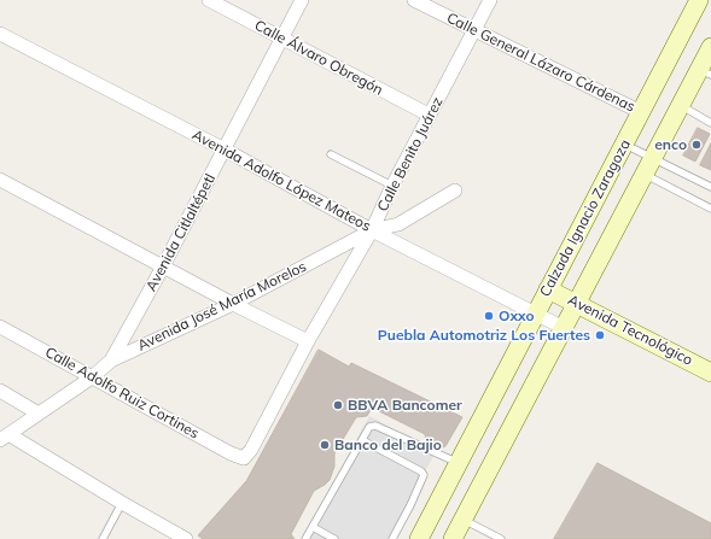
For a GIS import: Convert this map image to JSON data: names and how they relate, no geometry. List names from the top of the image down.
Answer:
{
  "streets": {
    "main road": ["Calzada Ignacio Zaragoza", "Avenida Tecnológico"],
    "street": [
      "Calle Álvaro Obregón",
      "Calle General Lázaro Cárdenas",
      "Calle Benito Juárez",
      "Avenida Adolfo López Mateos",
      "Avenida Citlaltépetl",
      "Avenida José María Morelos",
      "Calle Adolfo Ruiz Cortines"
    ]
  },
  "crossings": [
    ["Calle Álvaro Obregón", "Calle Benito Juárez"],
    ["Calle Álvaro Obregón", "Avenida Citlaltépetl"],
    ["Calle General Lázaro Cárdenas", "Calle Benito Juárez"],
    ["Calle General Lázaro Cárdenas", "Calzada Ignacio Zaragoza"],
    ["Calle Benito Juárez", "Avenida Adolfo López Mateos"],
    ["Calle Benito Juárez", "Avenida José María Morelos"],
    ["Calle Benito Juárez", "Calle Adolfo Ruiz Cortines"],
    ["Avenida Adolfo López Mateos", "Calzada Ignacio Zaragoza"],
    ["Avenida Adolfo López Mateos", "Avenida Citlaltépetl"],
    ["Avenida Adolfo López Mateos", "Avenida José María Morelos"],
    ["Calzada Ignacio Zaragoza", "Avenida Tecnológico"],
    ["Avenida Citlaltépetl", "Avenida José María Morelos"],
    ["Avenida José María Morelos", "Calle Adolfo Ruiz Cortines"]
  ],
  "places": [
    "enco",
    "Oxxo",
    "Puebla Automotriz Los Fuertes",
    "BBVA Bancomer",
    "Banco del Bajio"
  ]
}
